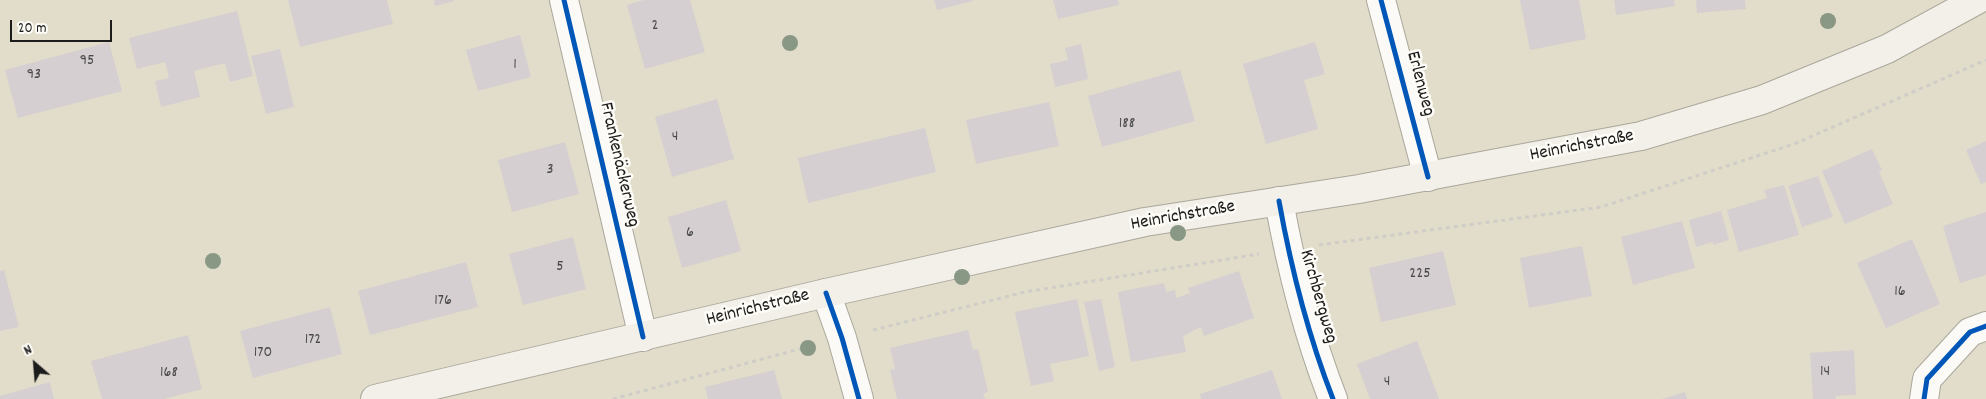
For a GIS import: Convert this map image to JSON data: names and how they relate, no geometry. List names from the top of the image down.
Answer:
{
  "streets": {
    "main road": ["Heinrichstraße"],
    "street": ["Erlenweg", "Frankenäckerweg", "Kirchbergweg"]
  },
  "crossings": [
    ["Erlenweg", "Heinrichstraße"],
    ["Heinrichstraße", "Frankenäckerweg"],
    ["Heinrichstraße", "Kirchbergweg"]
  ],
  "house_numbers": [
    "2",
    "95",
    "1",
    "93",
    "188",
    "4",
    "3",
    "6",
    "5",
    "225",
    "16",
    "176",
    "172",
    "170",
    "14",
    "168",
    "4"
  ],
  "scale_bar": "20 m",
  "north": "top left"
}
